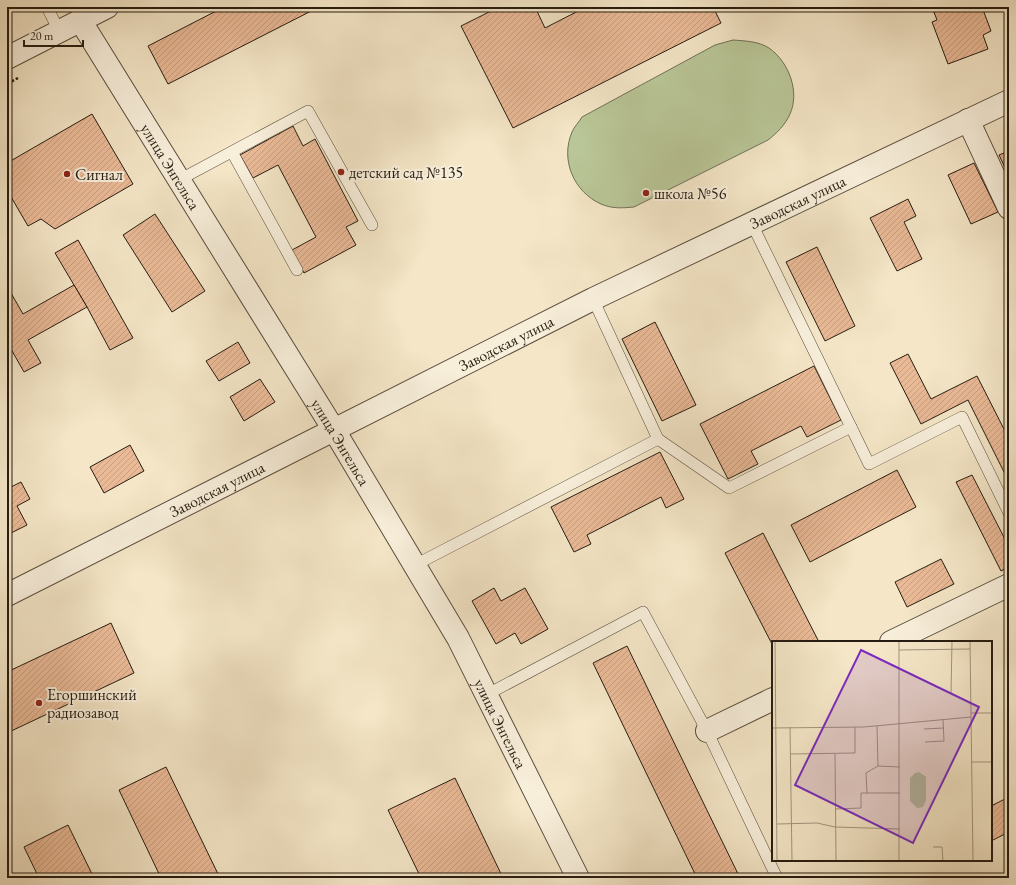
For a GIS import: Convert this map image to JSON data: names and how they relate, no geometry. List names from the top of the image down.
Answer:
{
  "streets": {
    "street": ["улица Энгельса", "Заводская улица"]
  },
  "crossings": [
    ["улица Энгельса", "Заводская улица"]
  ],
  "places": [
    "детский сад №135",
    "Сигнал",
    "школа №56",
    "Егоршинский радиозавод"
  ],
  "scale_bar": "20 m"
}
